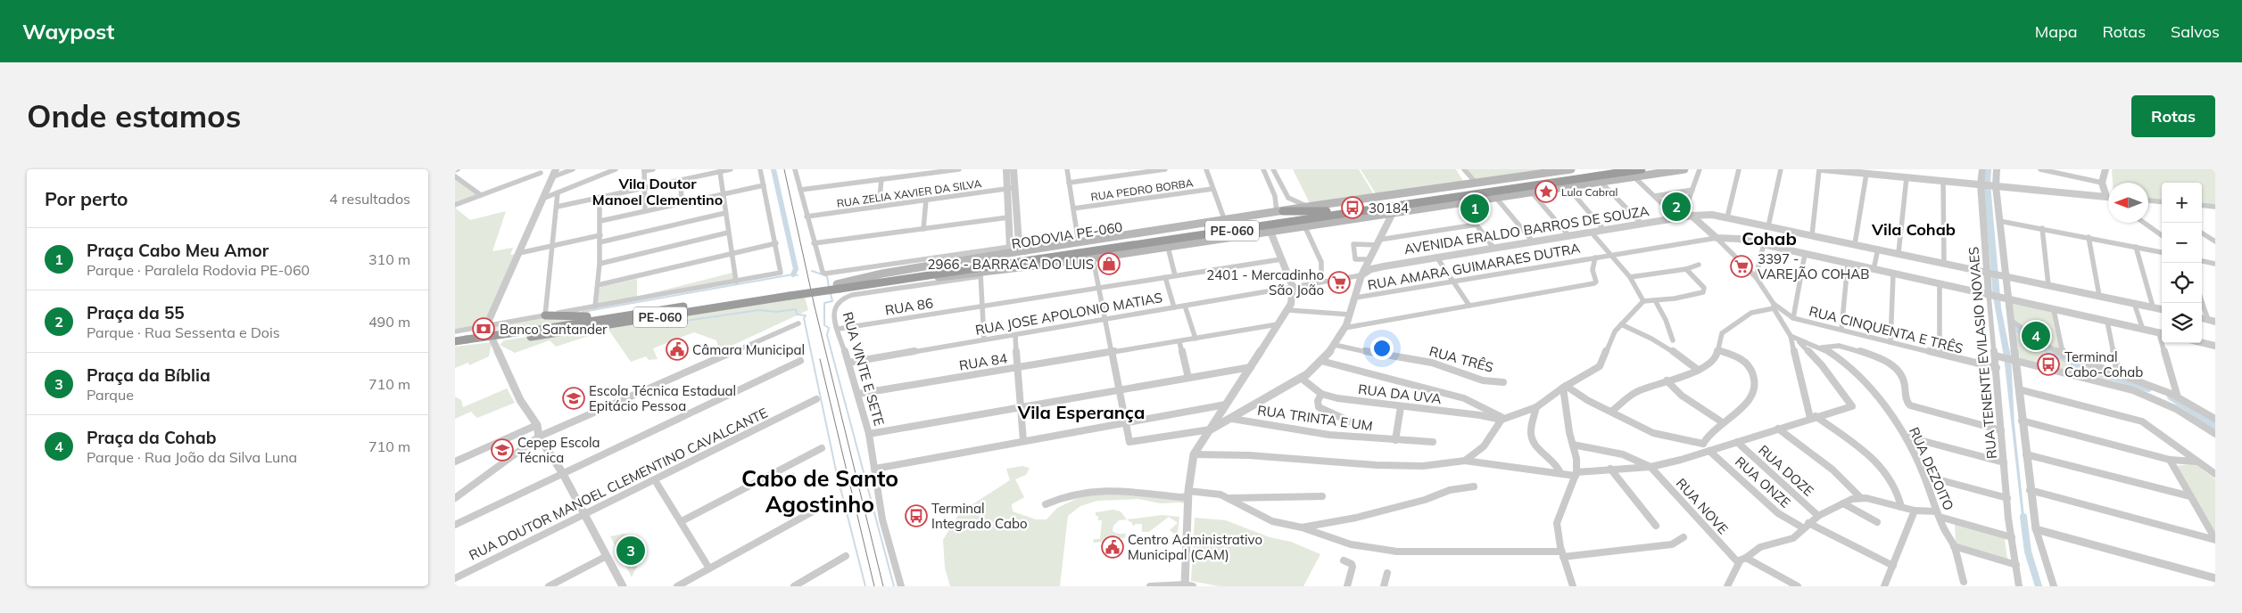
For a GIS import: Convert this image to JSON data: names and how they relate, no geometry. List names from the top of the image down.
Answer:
{
  "streets": {
    "highway": ["PE-060", "RODOVIA PE-060"],
    "street": [
      "RUA PEDRO BORBA",
      "RUA ZELIA XAVIER DA SILVA",
      "AVENIDA ERALDO BARROS DE SOUZA",
      "RUA AMARA GUIMARAES DUTRA",
      "RUA 86",
      "RUA JOSE APOLONIO MATIAS",
      "RUA CINQUENTA E TRÊS",
      "RUA TENENTE EVILASIO NOVAES",
      "RUA TRÊS",
      "RUA 84",
      "RUA VINTE E SETE",
      "RUA DA UVA",
      "RUA TRINTA E UM",
      "RUA DEZOITO",
      "RUA DOZE",
      "RUA ONZE",
      "RUA DOUTOR MANOEL CLEMENTINO CAVALCANTE",
      "RUA NOVE"
    ]
  },
  "crossings": [
    ["AVENIDA ERALDO BARROS DE SOUZA", "RUA JOSE APOLONIO MATIAS"],
    ["AVENIDA ERALDO BARROS DE SOUZA", "RUA TENENTE EVILASIO NOVAES"],
    ["PE-060", "RODOVIA PE-060"],
    ["PE-060", "RUA VINTE E SETE"],
    ["RUA 86", "RUA VINTE E SETE"],
    ["RUA JOSE APOLONIO MATIAS", "RUA VINTE E SETE"],
    ["RUA CINQUENTA E TRÊS", "RUA TENENTE EVILASIO NOVAES"],
    ["RUA 84", "RUA VINTE E SETE"]
  ],
  "districts": [
    "Vila Doutor Manoel Clementino",
    "Vila Cohab",
    "Cohab",
    "Vila Esperança",
    "Cabo de Santo Agostinho"
  ],
  "places": {
    "place": ["Lula Cabral"],
    "bus stop": ["30184", "Terminal Cabo-Cohab", "Terminal Integrado Cabo"],
    "shop": ["2966 - BARRACA DO LUIS"],
    "supermarket": ["3397 - VAREJÃO COHAB", "2401 - Mercadinho São João"],
    "bank": ["Banco Santander"],
    "public building": ["Câmara Municipal", "Centro Administrativo Municipal (CAM)"],
    "school or university": ["Escola Técnica Estadual Epitácio Pessoa", "Cepep Escola Técnica"]
  },
  "north": "left",
  "page": {
    "header": "Waypost",
    "nav": ["Mapa", "Rotas", "Salvos"],
    "buttons": "Rotas",
    "title": "Onde estamos",
    "heading": ["Por perto", "4 resultados"],
    "map_buttons": ["+", "−"],
    "pins": [
      "2",
      "1",
      "4",
      "3"
    ],
    "list": [
      {
        "mark": "1",
        "name": "Praça Cabo Meu Amor",
        "note": "Parque · Paralela Rodovia PE-060",
        "value": "310 m"
      },
      {
        "mark": "2",
        "name": "Praça da 55",
        "note": "Parque · Rua Sessenta e Dois",
        "value": "490 m"
      },
      {
        "mark": "3",
        "name": "Praça da Bíblia",
        "note": "Parque",
        "value": "710 m"
      },
      {
        "mark": "4",
        "name": "Praça da Cohab",
        "note": "Parque · Rua João da Silva Luna",
        "value": "710 m"
      }
    ]
  }
}
